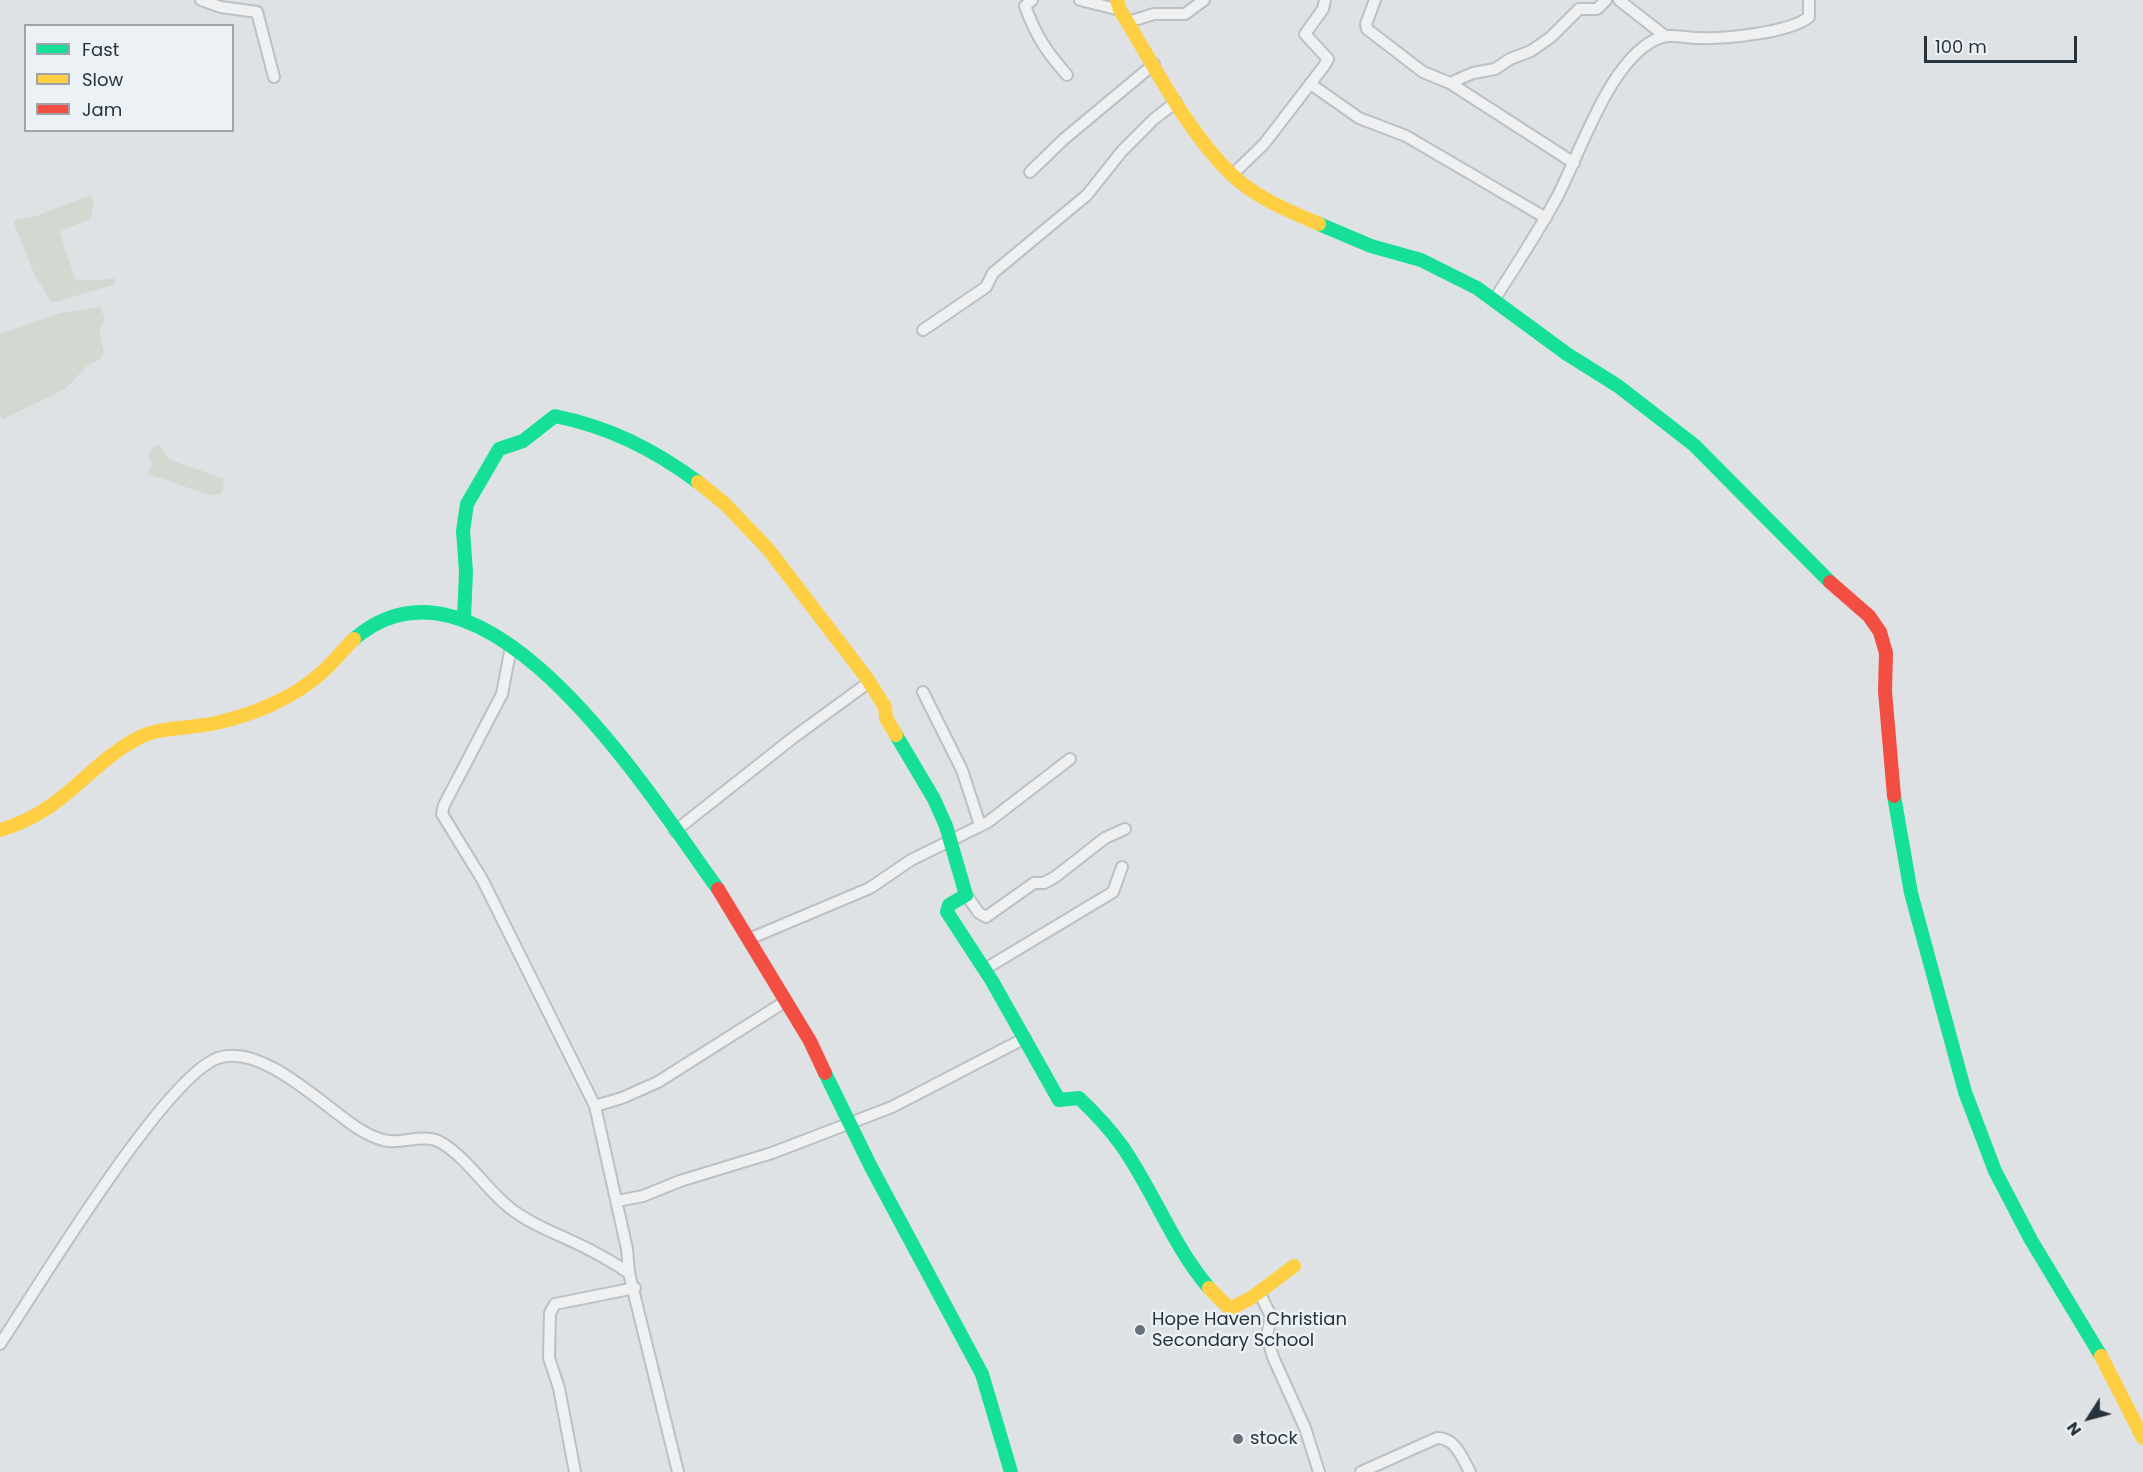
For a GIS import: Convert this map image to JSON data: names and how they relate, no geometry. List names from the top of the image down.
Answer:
{
  "places": ["Hope Haven Christian Secondary School", "stock"],
  "legend": ["Fast", "Slow", "Jam"],
  "scale_bar": "100 m",
  "north": "bottom left"
}
